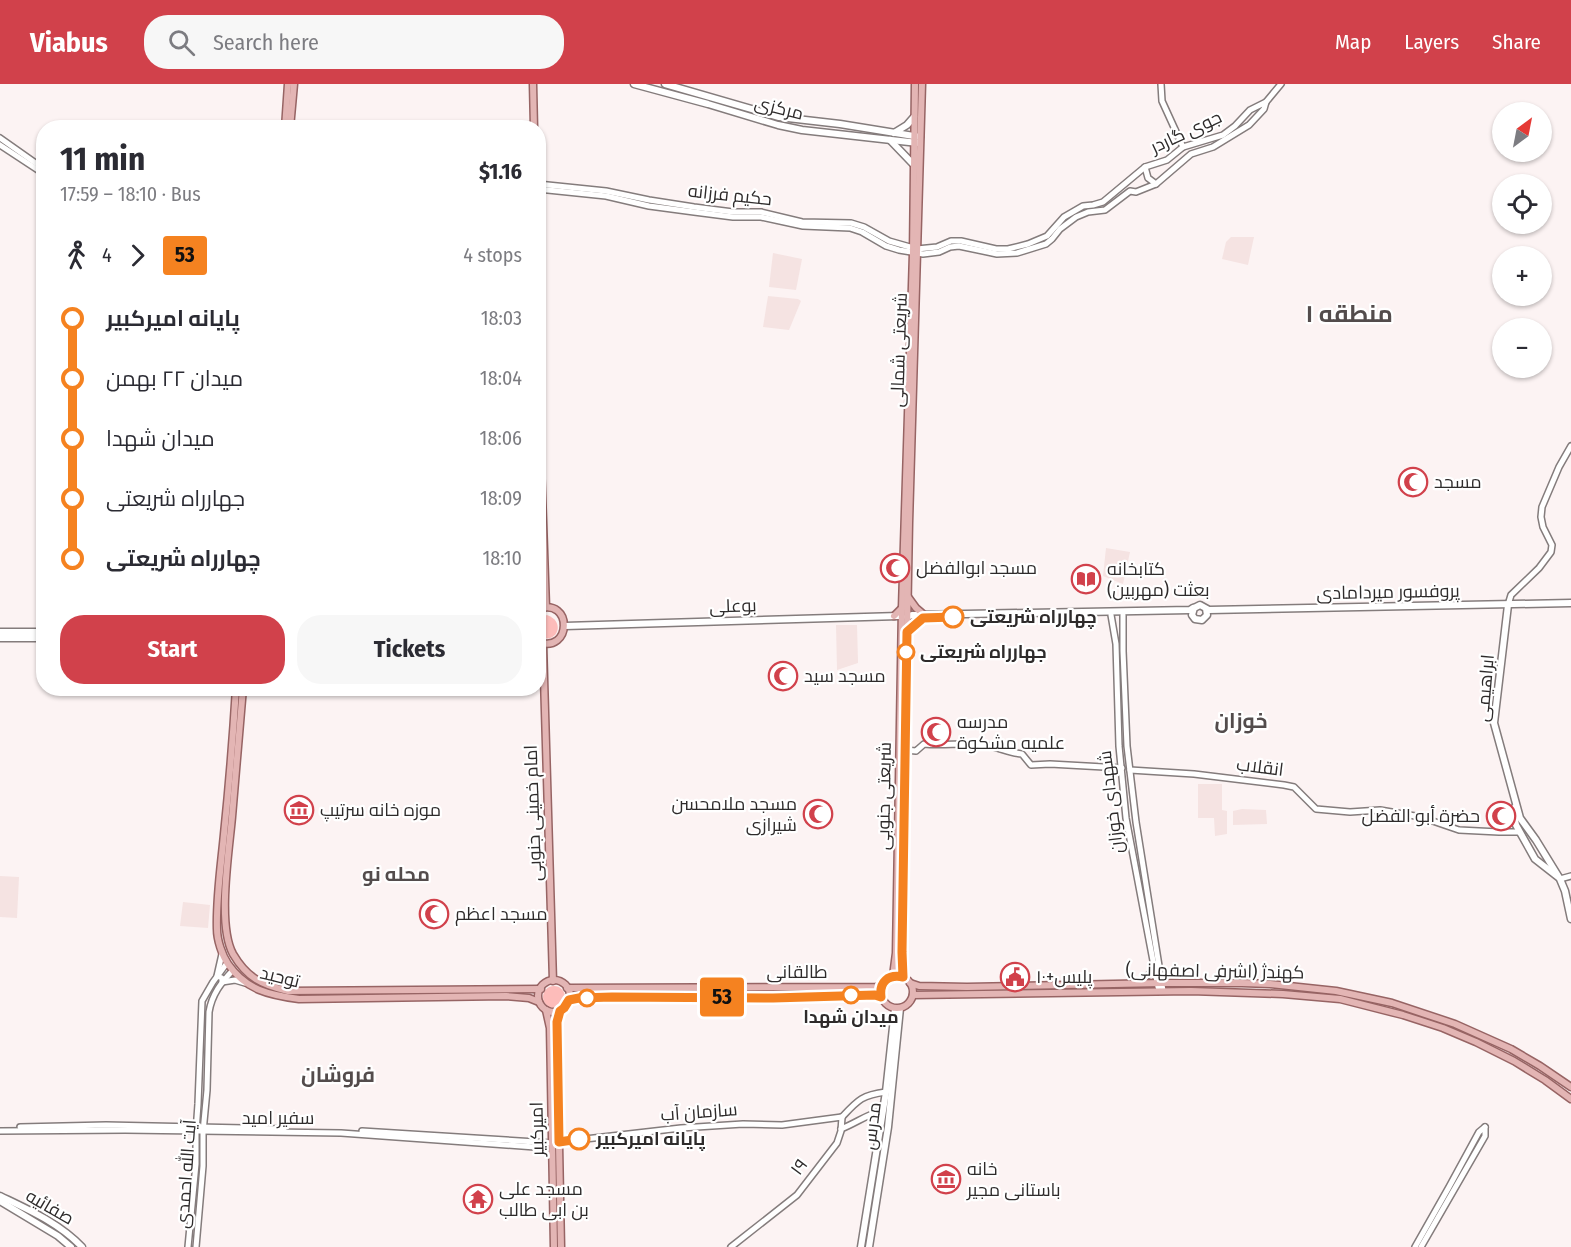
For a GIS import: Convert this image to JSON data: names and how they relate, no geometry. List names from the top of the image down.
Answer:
{
  "streets": {
    "main road": [
      "مرکزی",
      "شریعتی شمالی",
      "پروفسور میردامادی",
      "بوعلی",
      "ابراهیمی",
      "شریعتی جنوبی",
      "امام خمینی جنوبی",
      "کهندژ (اشرفی اصفهانی)",
      "طالقانی",
      "توحید",
      "مدرس",
      "امیرکبیر",
      "صفائیه"
    ],
    "street": [
      "جوی گاردر",
      "حکیم فرزانه",
      "انقلاب",
      "شهدای خوزان",
      "سازمان آب",
      "سفیر امید",
      "۱۹",
      "آیت الله احمدی"
    ]
  },
  "crossings": [
    ["مرکزی", "شریعتی شمالی"],
    ["جوی گاردر", "حکیم فرزانه"],
    ["جوی گاردر", "شریعتی شمالی"],
    ["حکیم فرزانه", "شریعتی شمالی"],
    ["شریعتی شمالی", "بوعلی"],
    ["شریعتی شمالی", "شریعتی جنوبی"],
    ["پروفسور میردامادی", "ابراهیمی"],
    ["بوعلی", "شریعتی جنوبی"],
    ["انقلاب", "شهدای خوزان"],
    ["شریعتی جنوبی", "کهندژ (اشرفی اصفهانی)"],
    ["شریعتی جنوبی", "طالقانی"],
    ["شریعتی جنوبی", "مدرس"],
    ["شهدای خوزان", "کهندژ (اشرفی اصفهانی)"],
    ["امام خمینی جنوبی", "طالقانی"],
    ["امام خمینی جنوبی", "توحید"],
    ["امام خمینی جنوبی", "امیرکبیر"],
    ["کهندژ (اشرفی اصفهانی)", "طالقانی"],
    ["کهندژ (اشرفی اصفهانی)", "مدرس"],
    ["طالقانی", "توحید"],
    ["طالقانی", "مدرس"],
    ["طالقانی", "امیرکبیر"],
    ["توحید", "امیرکبیر"],
    ["توحید", "آیت الله احمدی"],
    ["سازمان آب", "سفیر امید"],
    ["سازمان آب", "امیرکبیر"],
    ["سفیر امید", "امیرکبیر"],
    ["سفیر امید", "آیت الله احمدی"]
  ],
  "districts": [
    "منطقه ۱",
    "خوزان",
    "محله نو",
    "فروشان"
  ],
  "places": {
    "mosque": [
      "مسجد",
      "مسجد ابوالفضل",
      "مسجد سید",
      "مدرسه علمیه مشکوة",
      "مسجد ملامحسن شیرازی",
      "حضرة أبو الفضل",
      "مسجد اعظم"
    ],
    "library": ["کتابخانه بعثت (مهربین)"],
    "other": [
      "چهارراه شریعتی",
      "جهارراه شریعتی",
      "میدان شهدا",
      "پایانه امیرکبیر"
    ],
    "museum": ["موزه خانه سرتیپ", "خانه باستانی مجیر"],
    "public building": ["پلیس+۱۰"],
    "temple": ["مسجد علی بن ابی طالب"]
  },
  "lines": ["bus line 53"],
  "north": "top right",
  "page": {
    "header": "Viabus",
    "search": "Search here",
    "nav": ["Map", "Layers", "Share"],
    "on_map": "53",
    "map_buttons": ["+", "−"],
    "heading": ["11 min", "17:59 – 18:10 · Bus", "$1.16"],
    "legs": ["4", "53", "4 stops"],
    "list": [
      {
        "name": "پایانه امیرکبیر",
        "value": "18:03"
      },
      {
        "name": "میدان ۲۲ بهمن",
        "value": "18:04"
      },
      {
        "name": "میدان شهدا",
        "value": "18:06"
      },
      {
        "name": "جهارراه شریعتی",
        "value": "18:09"
      },
      {
        "name": "چهارراه شریعتی",
        "value": "18:10"
      }
    ],
    "buttons": ["Start", "Tickets"]
  }
}
